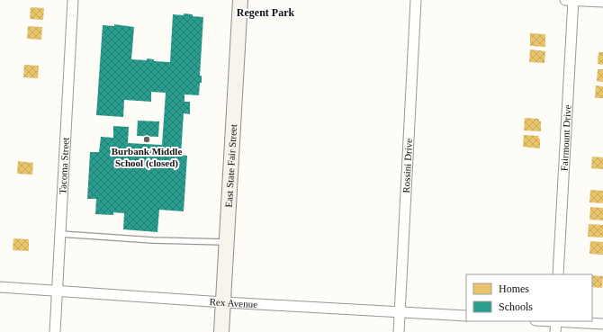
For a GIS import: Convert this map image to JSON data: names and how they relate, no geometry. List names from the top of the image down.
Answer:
{
  "streets": {
    "street": [
      "Fairmount Drive",
      "Tacoma Street",
      "East State Fair Street",
      "Rossini Drive",
      "Rex Avenue"
    ]
  },
  "crossings": [
    ["Tacoma Street", "Rex Avenue"],
    ["East State Fair Street", "Rex Avenue"],
    ["Rossini Drive", "Rex Avenue"]
  ],
  "districts": ["Regent Park"],
  "places": ["Burbank Middle School (closed)"],
  "legend": ["Homes", "Schools"]
}
